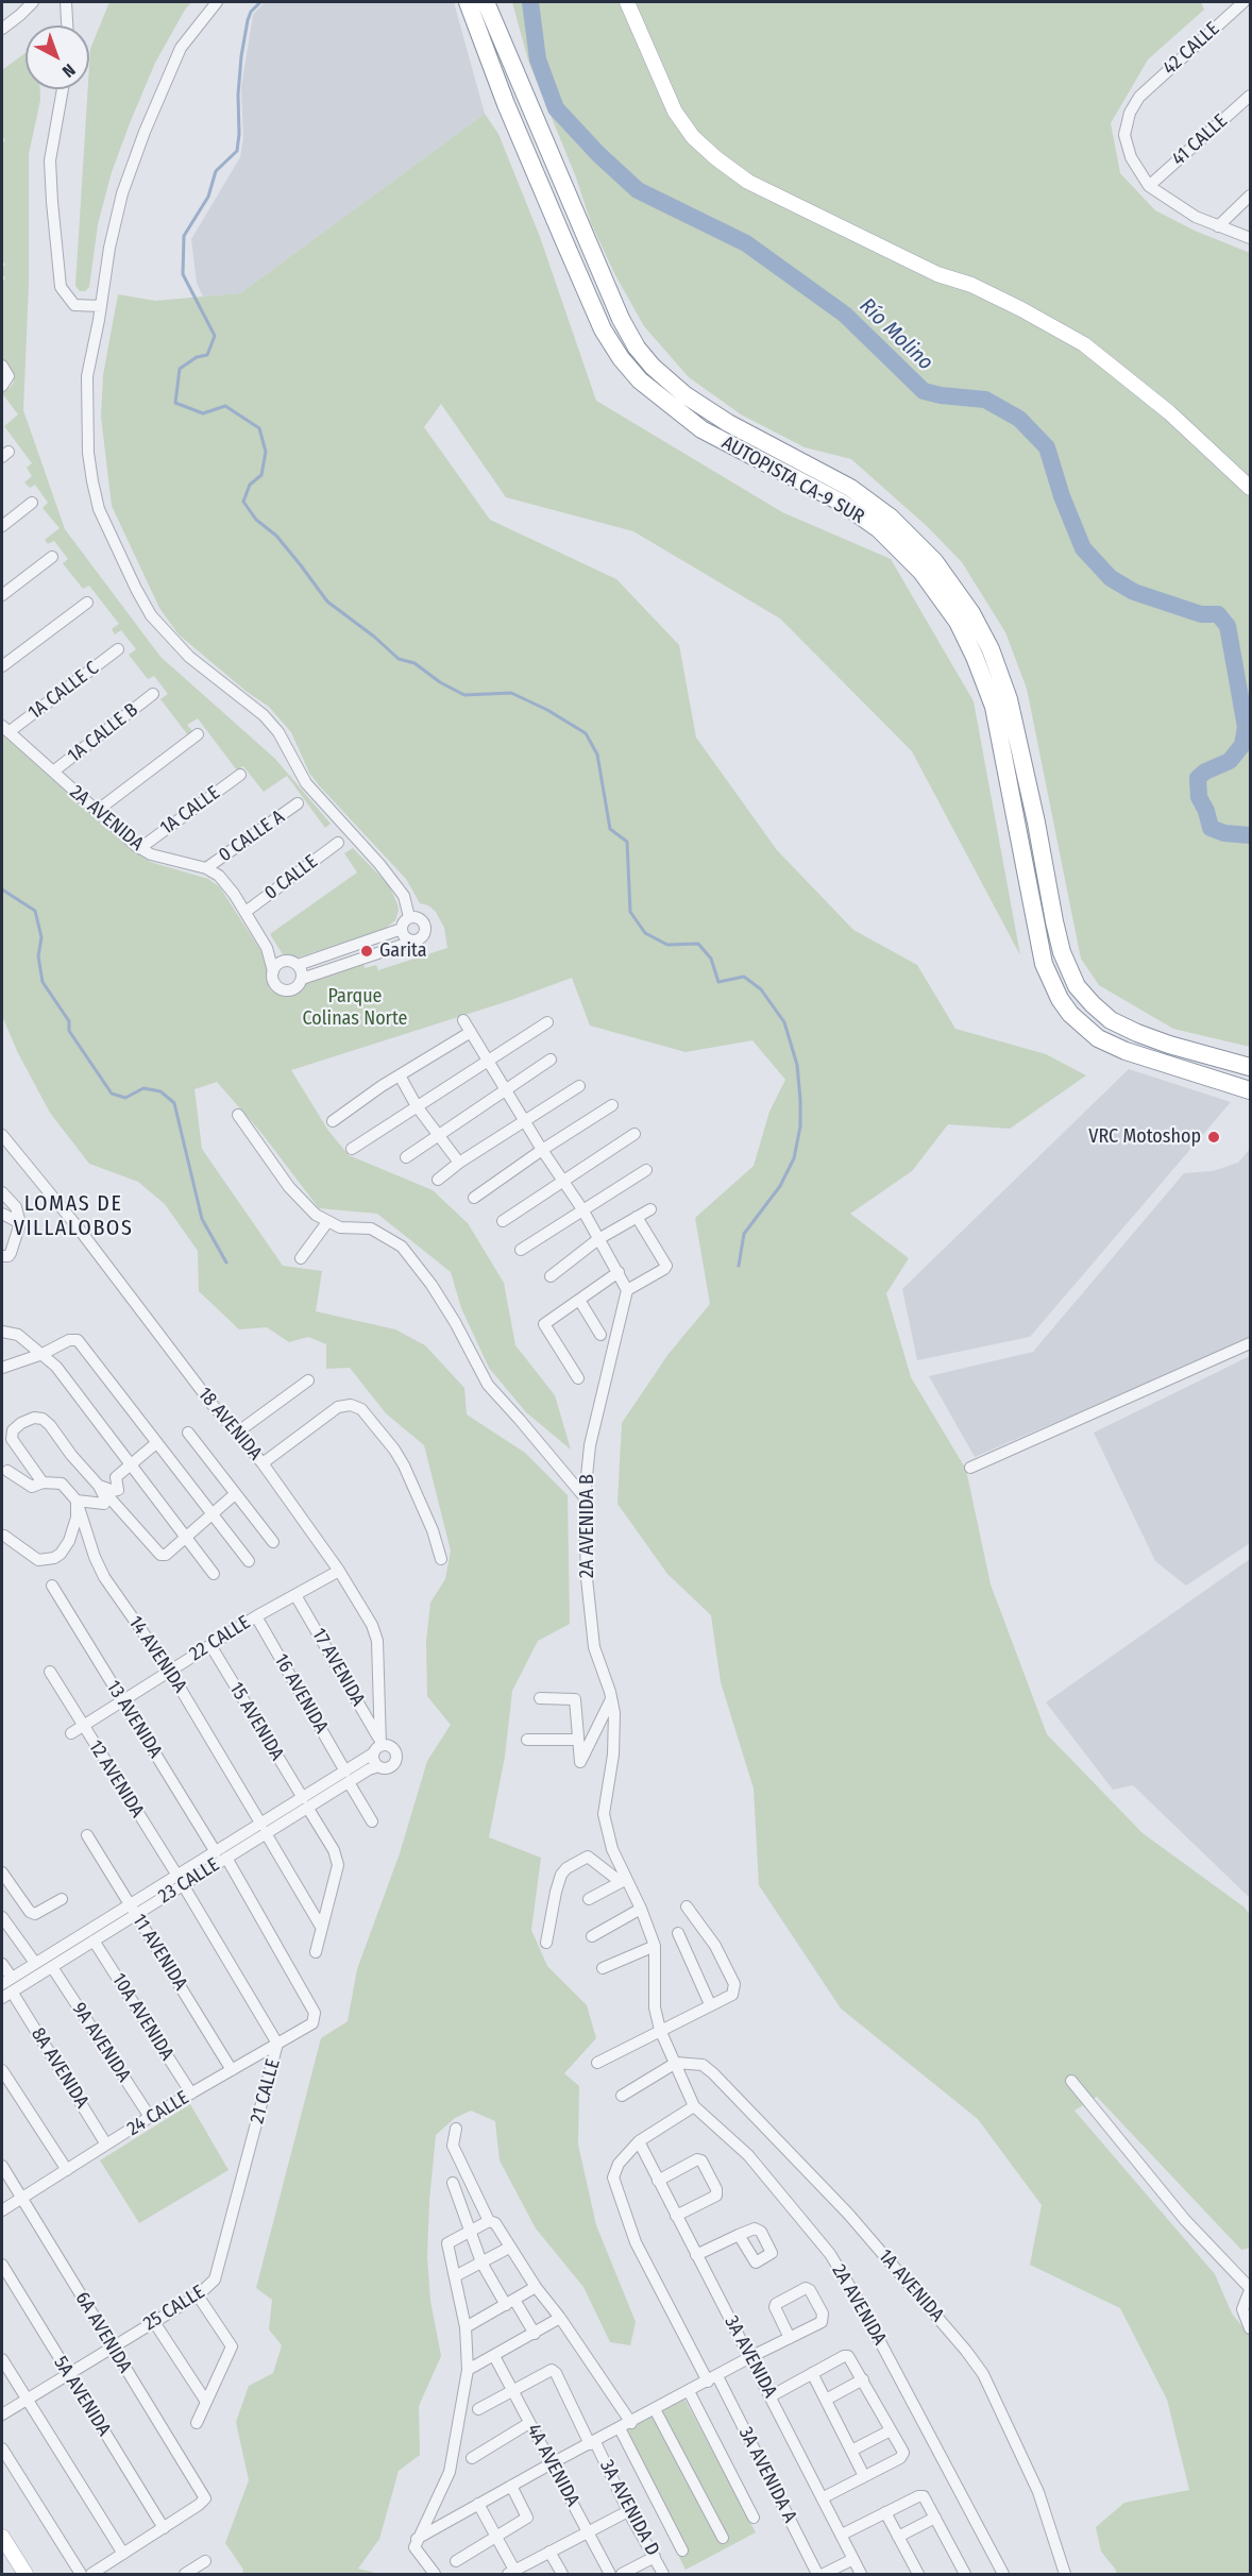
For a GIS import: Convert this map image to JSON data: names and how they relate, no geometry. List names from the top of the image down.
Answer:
{
  "streets": {
    "highway": ["AUTOPISTA CA-9 SUR"],
    "street": [
      "42 CALLE",
      "41 CALLE",
      "1A CALLE C",
      "1A CALLE B",
      "1A CALLE",
      "2A AVENIDA",
      "0 CALLE A",
      "0 CALLE",
      "18 AVENIDA",
      "2A AVENIDA B",
      "22 CALLE",
      "14 AVENIDA",
      "17 AVENIDA",
      "16 AVENIDA",
      "13 AVENIDA",
      "15 AVENIDA",
      "12 AVENIDA",
      "23 CALLE",
      "11 AVENIDA",
      "10A AVENIDA",
      "9A AVENIDA",
      "8A AVENIDA",
      "21 CALLE",
      "24 CALLE",
      "1A AVENIDA",
      "25 CALLE",
      "6A AVENIDA",
      "3A AVENIDA",
      "5A AVENIDA",
      "4A AVENIDA",
      "3A AVENIDA A",
      "3A AVENIDA D"
    ]
  },
  "crossings": [
    ["42 CALLE", "41 CALLE"],
    ["1A CALLE C", "2A AVENIDA"],
    ["1A CALLE B", "2A AVENIDA"],
    ["1A CALLE", "2A AVENIDA"],
    ["2A AVENIDA", "0 CALLE A"],
    ["2A AVENIDA", "0 CALLE"],
    ["2A AVENIDA", "2A AVENIDA B"],
    ["2A AVENIDA", "1A AVENIDA"],
    ["18 AVENIDA", "22 CALLE"],
    ["18 AVENIDA", "17 AVENIDA"],
    ["18 AVENIDA", "23 CALLE"],
    ["2A AVENIDA B", "1A AVENIDA"],
    ["22 CALLE", "14 AVENIDA"],
    ["22 CALLE", "17 AVENIDA"],
    ["22 CALLE", "16 AVENIDA"],
    ["22 CALLE", "13 AVENIDA"],
    ["22 CALLE", "15 AVENIDA"],
    ["22 CALLE", "12 AVENIDA"],
    ["14 AVENIDA", "15 AVENIDA"],
    ["14 AVENIDA", "23 CALLE"],
    ["17 AVENIDA", "23 CALLE"],
    ["16 AVENIDA", "23 CALLE"],
    ["13 AVENIDA", "23 CALLE"],
    ["13 AVENIDA", "24 CALLE"],
    ["15 AVENIDA", "23 CALLE"],
    ["12 AVENIDA", "23 CALLE"],
    ["12 AVENIDA", "21 CALLE"],
    ["23 CALLE", "11 AVENIDA"],
    ["23 CALLE", "10A AVENIDA"],
    ["23 CALLE", "9A AVENIDA"],
    ["23 CALLE", "8A AVENIDA"],
    ["23 CALLE", "21 CALLE"],
    ["11 AVENIDA", "24 CALLE"],
    ["10A AVENIDA", "24 CALLE"],
    ["9A AVENIDA", "24 CALLE"],
    ["8A AVENIDA", "24 CALLE"],
    ["21 CALLE", "24 CALLE"],
    ["21 CALLE", "25 CALLE"],
    ["24 CALLE", "6A AVENIDA"],
    ["25 CALLE", "6A AVENIDA"],
    ["25 CALLE", "5A AVENIDA"],
    ["6A AVENIDA", "5A AVENIDA"],
    ["3A AVENIDA", "3A AVENIDA A"],
    ["4A AVENIDA", "3A AVENIDA D"]
  ],
  "districts": ["LOMAS DE VILLALOBOS"],
  "water": ["Río Molino"],
  "parks": ["Parque Colinas Norte"],
  "places": ["Garita", "VRC Motoshop"],
  "north": "bottom right"
}
